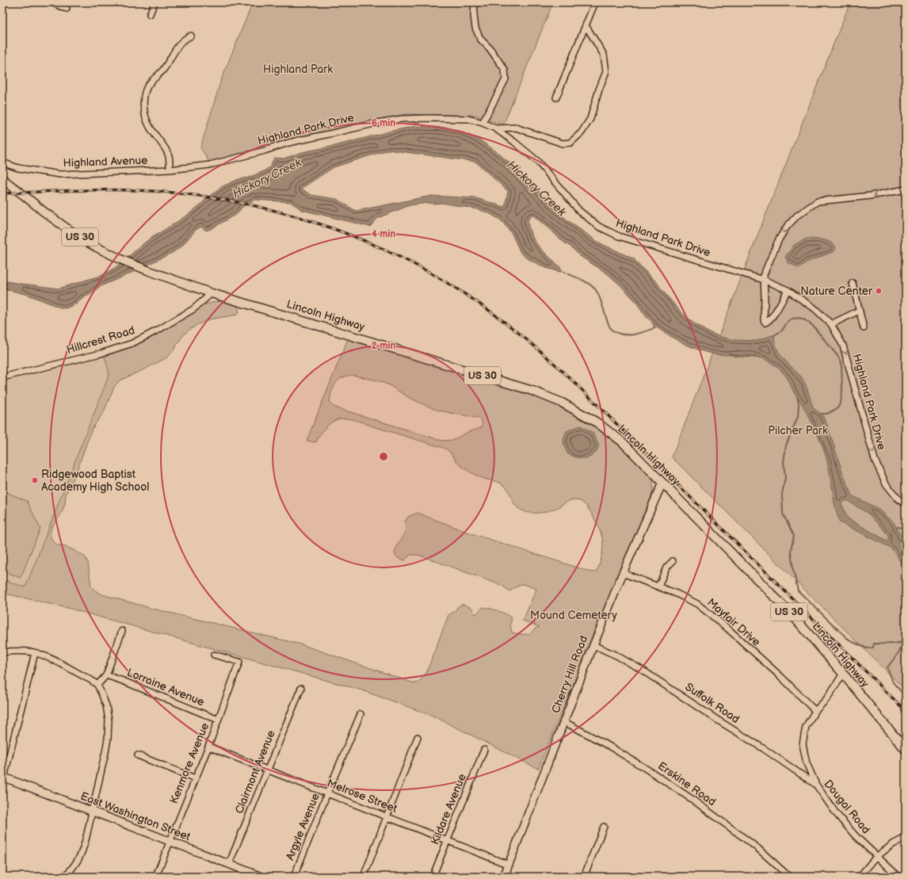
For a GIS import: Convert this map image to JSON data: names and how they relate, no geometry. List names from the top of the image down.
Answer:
{
  "streets": {
    "main road": ["US 30", "Lincoln Highway"],
    "street": [
      "Highland Park Drive",
      "Highland Avenue",
      "Hillcrest Road",
      "Mayfair Drive",
      "Cherry Hill Road",
      "Lorraine Avenue",
      "Suffolk Road",
      "Kenmore Avenue",
      "Clairmont Avenue",
      "Erskine Road",
      "Melrose Street",
      "Dougal Road",
      "Kildare Avenue",
      "East Washington Street",
      "Argyle Avenue"
    ]
  },
  "crossings": [
    ["Highland Park Drive", "Highland Avenue"],
    ["Lincoln Highway", "Hillcrest Road"],
    ["Lincoln Highway", "Cherry Hill Road"],
    ["Lincoln Highway", "Dougal Road"],
    ["Mayfair Drive", "Cherry Hill Road"],
    ["Mayfair Drive", "Dougal Road"],
    ["Cherry Hill Road", "Suffolk Road"],
    ["Cherry Hill Road", "Erskine Road"],
    ["Cherry Hill Road", "Melrose Street"],
    ["Lorraine Avenue", "Kenmore Avenue"],
    ["Suffolk Road", "Dougal Road"],
    ["Kenmore Avenue", "Melrose Street"],
    ["Kenmore Avenue", "East Washington Street"],
    ["Clairmont Avenue", "Melrose Street"],
    ["Clairmont Avenue", "East Washington Street"],
    ["Melrose Street", "Kildare Avenue"],
    ["Melrose Street", "Argyle Avenue"]
  ],
  "water": ["Hickory Creek"],
  "parks": ["Highland Park", "Pilcher Park", "Mound Cemetery"],
  "places": ["Nature Center", "Ridgewood Baptist Academy High School"],
  "rings": ["6 min", "4 min", "2 min"]
}
